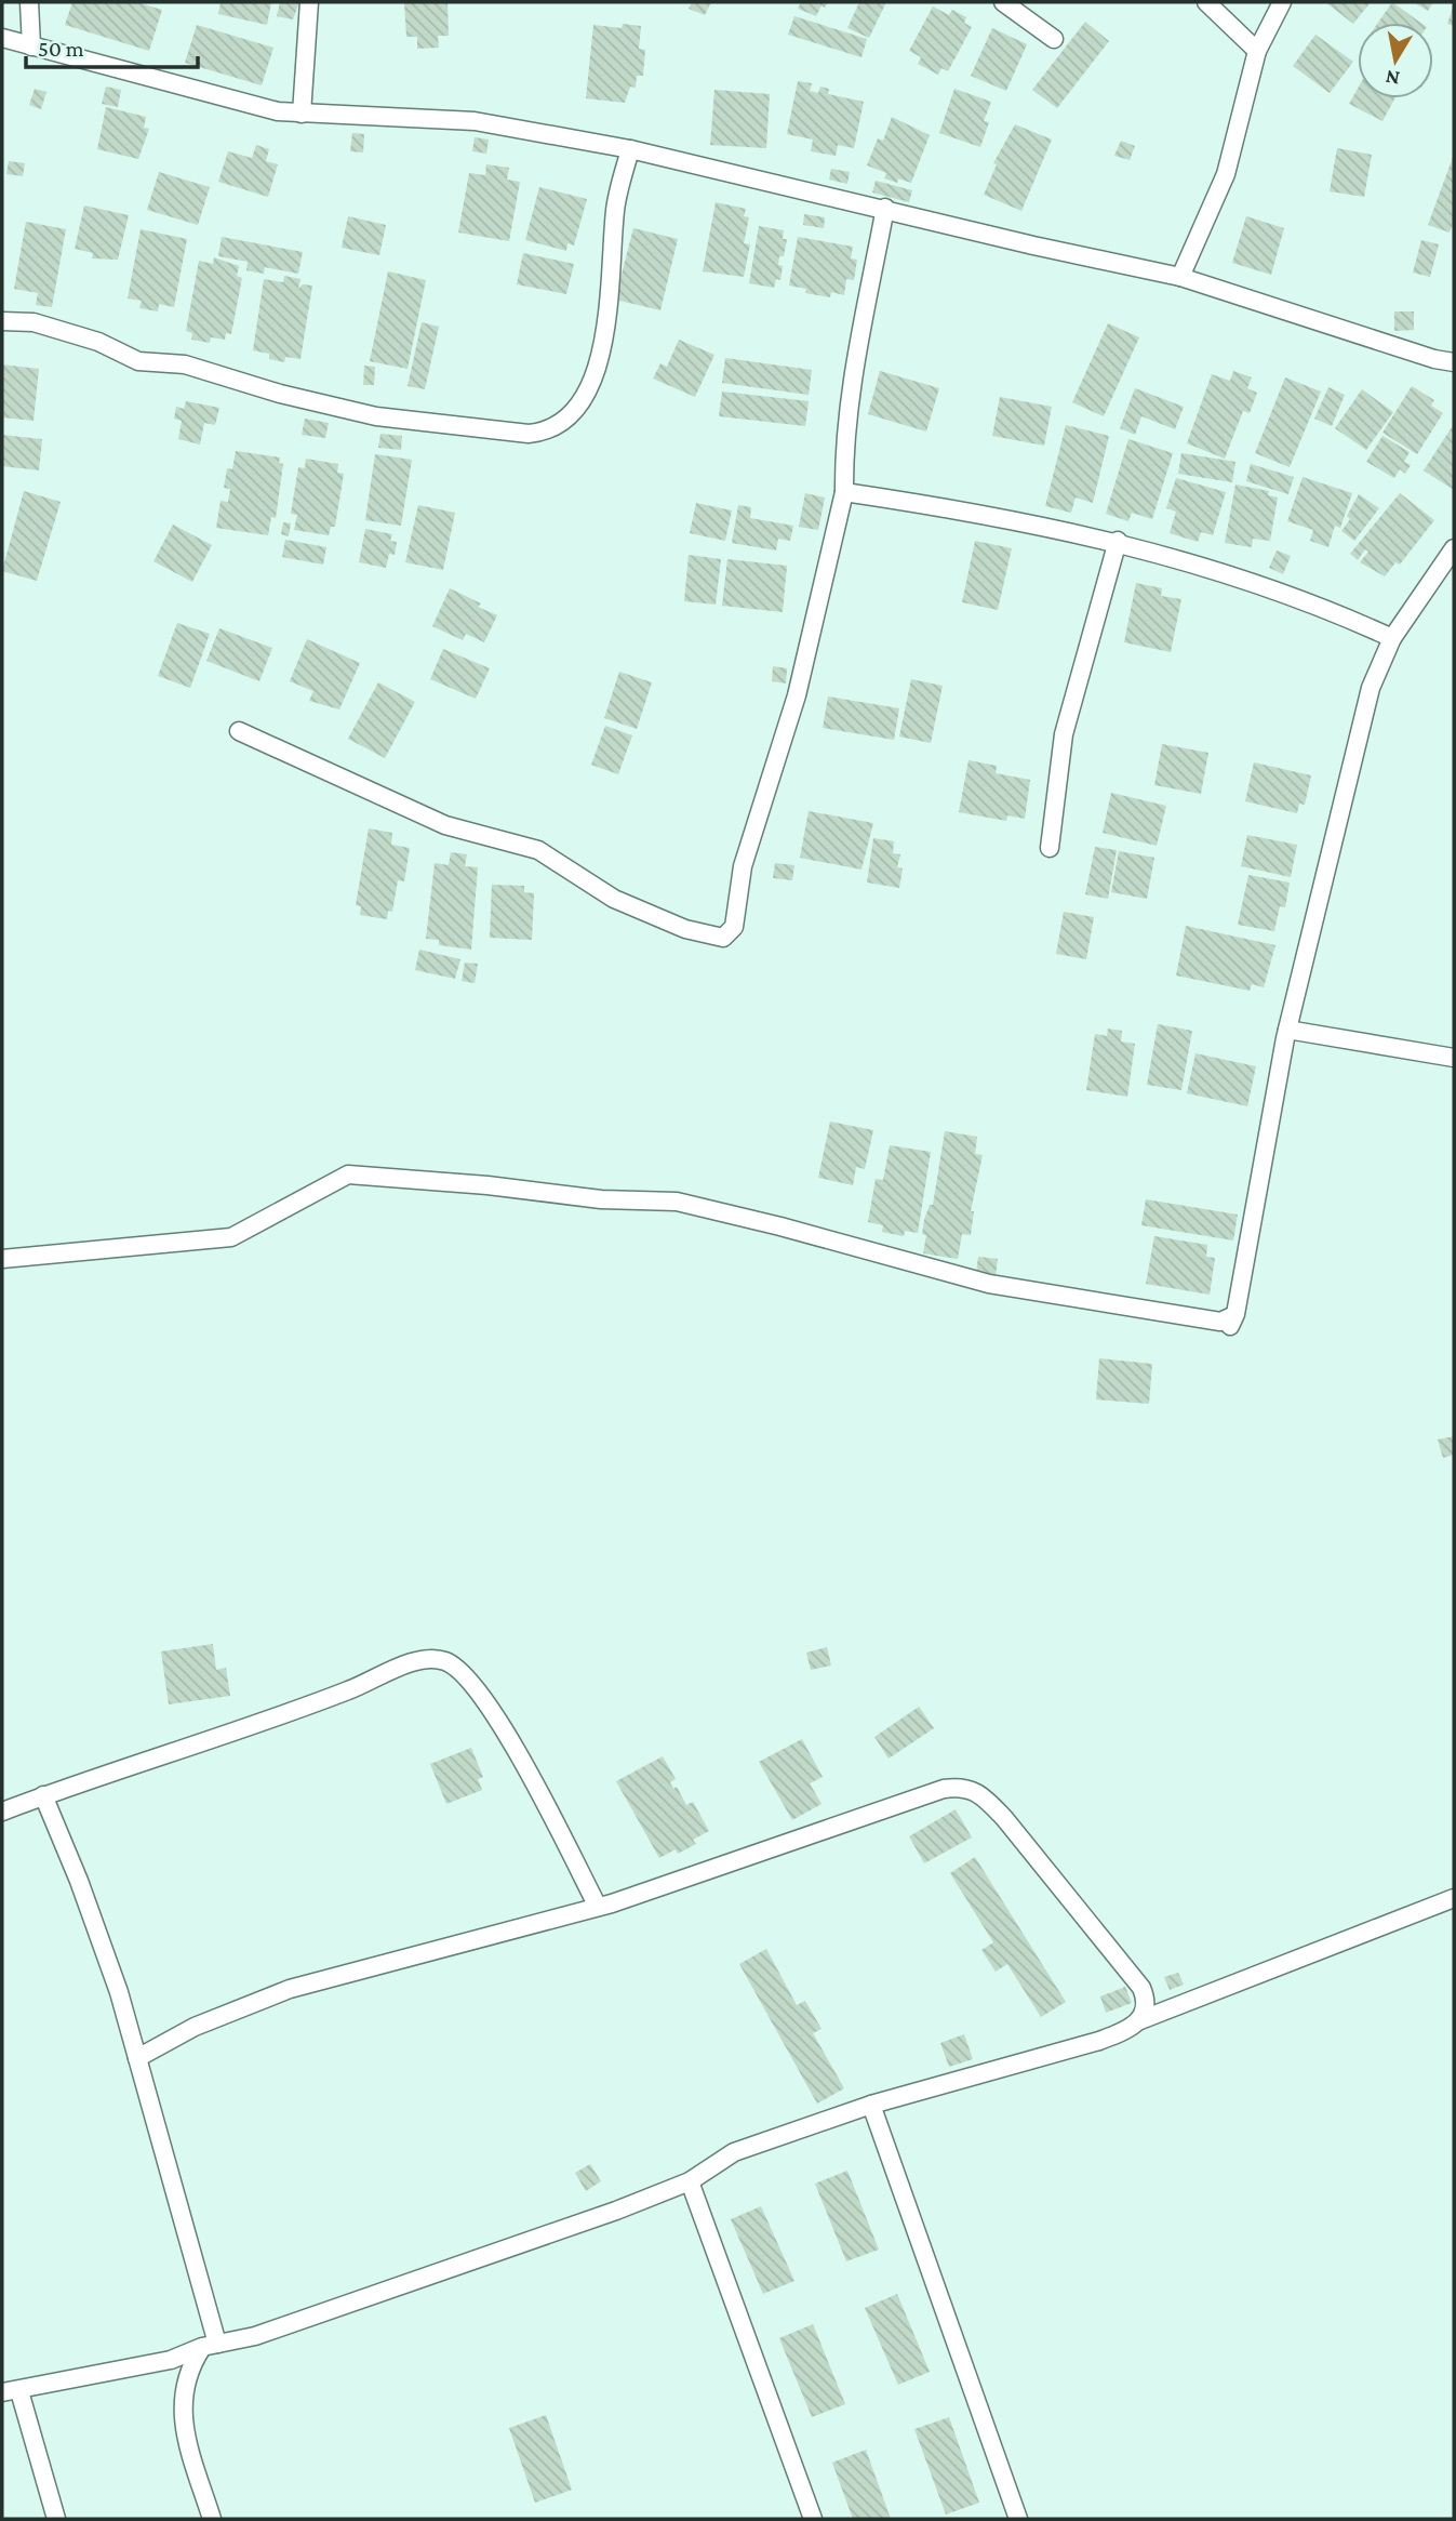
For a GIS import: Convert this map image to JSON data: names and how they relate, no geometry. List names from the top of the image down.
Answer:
{
  "scale_bar": "50 m",
  "north": "bottom"
}
